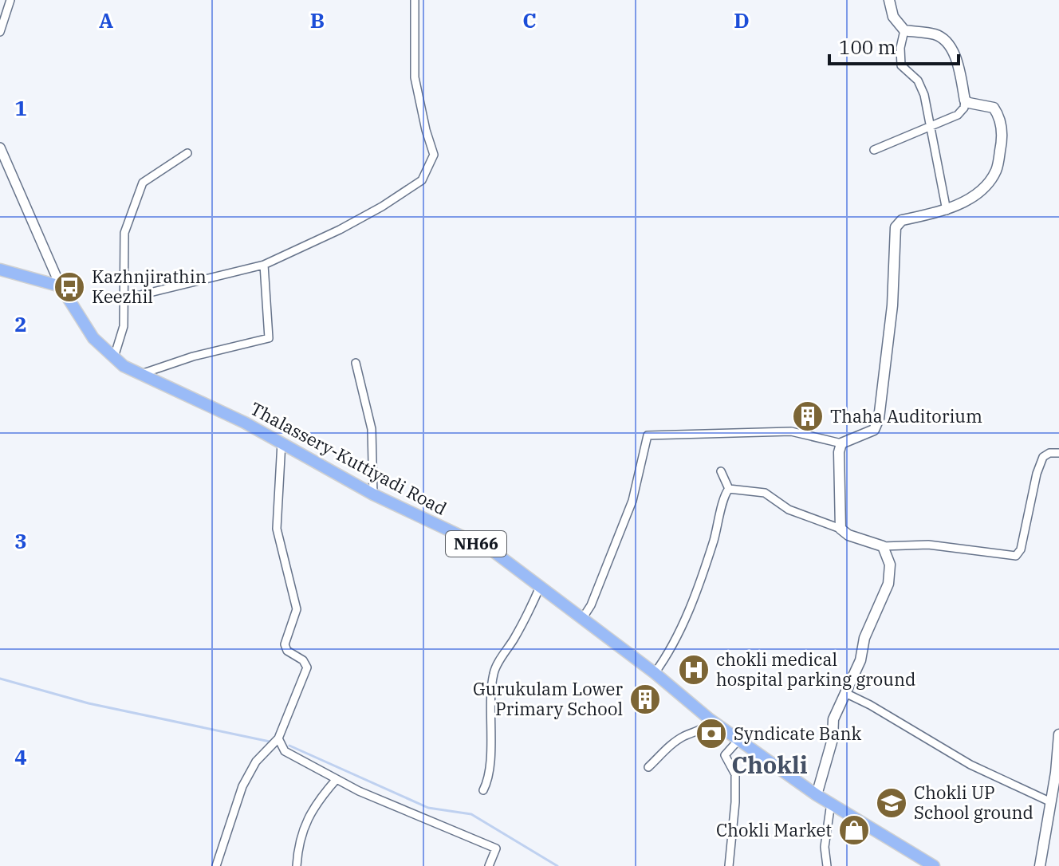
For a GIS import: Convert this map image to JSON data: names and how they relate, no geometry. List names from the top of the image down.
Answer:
{
  "streets": {
    "main road": ["Thalassery-Kuttiyadi Road", "NH66"]
  },
  "districts": ["Chokli"],
  "places": {
    "bus stop": ["Kazhnjirathin Keezhil"],
    "building": ["Thaha Auditorium", "Gurukulam Lower Primary School"],
    "hospital": ["chokli medical hospital parking ground"],
    "bank": ["Syndicate Bank"],
    "school or university": ["Chokli UP School ground"],
    "shop": ["Chokli Market"]
  },
  "scale_bar": "100 m",
  "grid": {
    "columns": [
      "A",
      "B",
      "C",
      "D"
    ],
    "rows": [
      "1",
      "2",
      "3",
      "4"
    ]
  }
}
